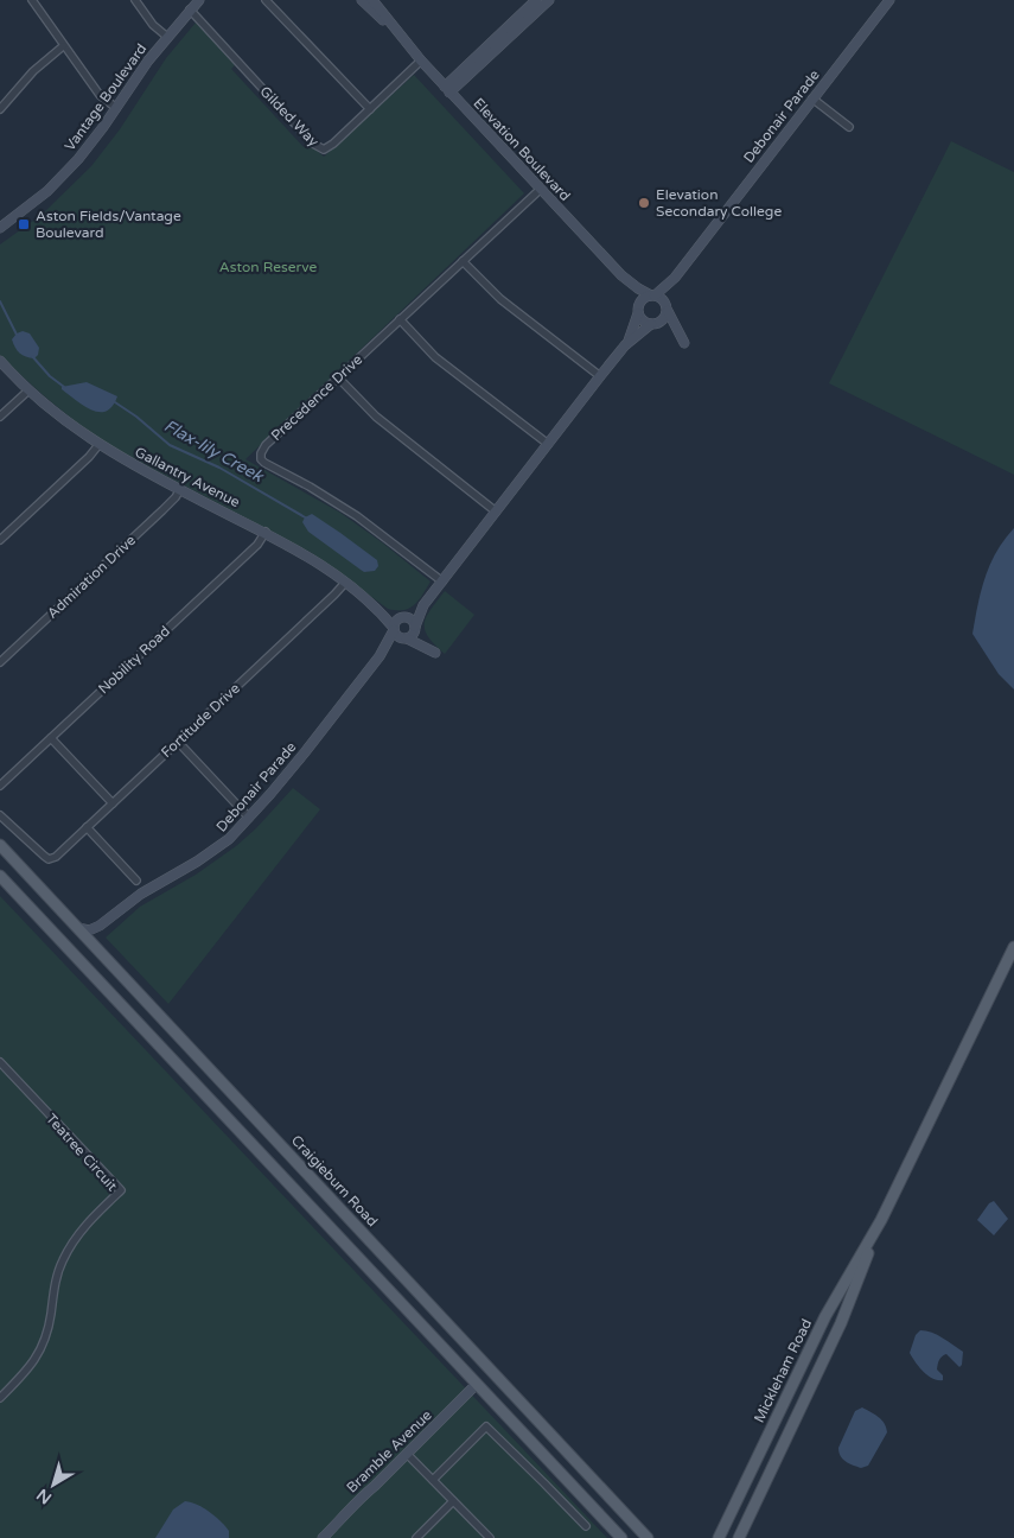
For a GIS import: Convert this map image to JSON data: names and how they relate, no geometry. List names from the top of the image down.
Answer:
{
  "streets": {
    "main road": ["Craigieburn Road", "Mickleham Road"],
    "street": [
      "Vantage Boulevard",
      "Gilded Way",
      "Debonair Parade",
      "Elevation Boulevard",
      "Precedence Drive",
      "Gallantry Avenue",
      "Admiration Drive",
      "Nobility Road",
      "Fortitude Drive",
      "Teatree Circuit",
      "Bramble Avenue"
    ]
  },
  "crossings": [
    ["Vantage Boulevard", "Gilded Way"],
    ["Gilded Way", "Elevation Boulevard"],
    ["Debonair Parade", "Elevation Boulevard"],
    ["Debonair Parade", "Gallantry Avenue"],
    ["Elevation Boulevard", "Precedence Drive"],
    ["Gallantry Avenue", "Admiration Drive"],
    ["Gallantry Avenue", "Nobility Road"],
    ["Gallantry Avenue", "Fortitude Drive"]
  ],
  "water": ["Flax-lily Creek"],
  "parks": ["Aston Reserve"],
  "places": {
    "other": ["Elevation Secondary College"],
    "transit": ["Aston Fields/Vantage Boulevard"]
  },
  "north": "bottom left"
}
